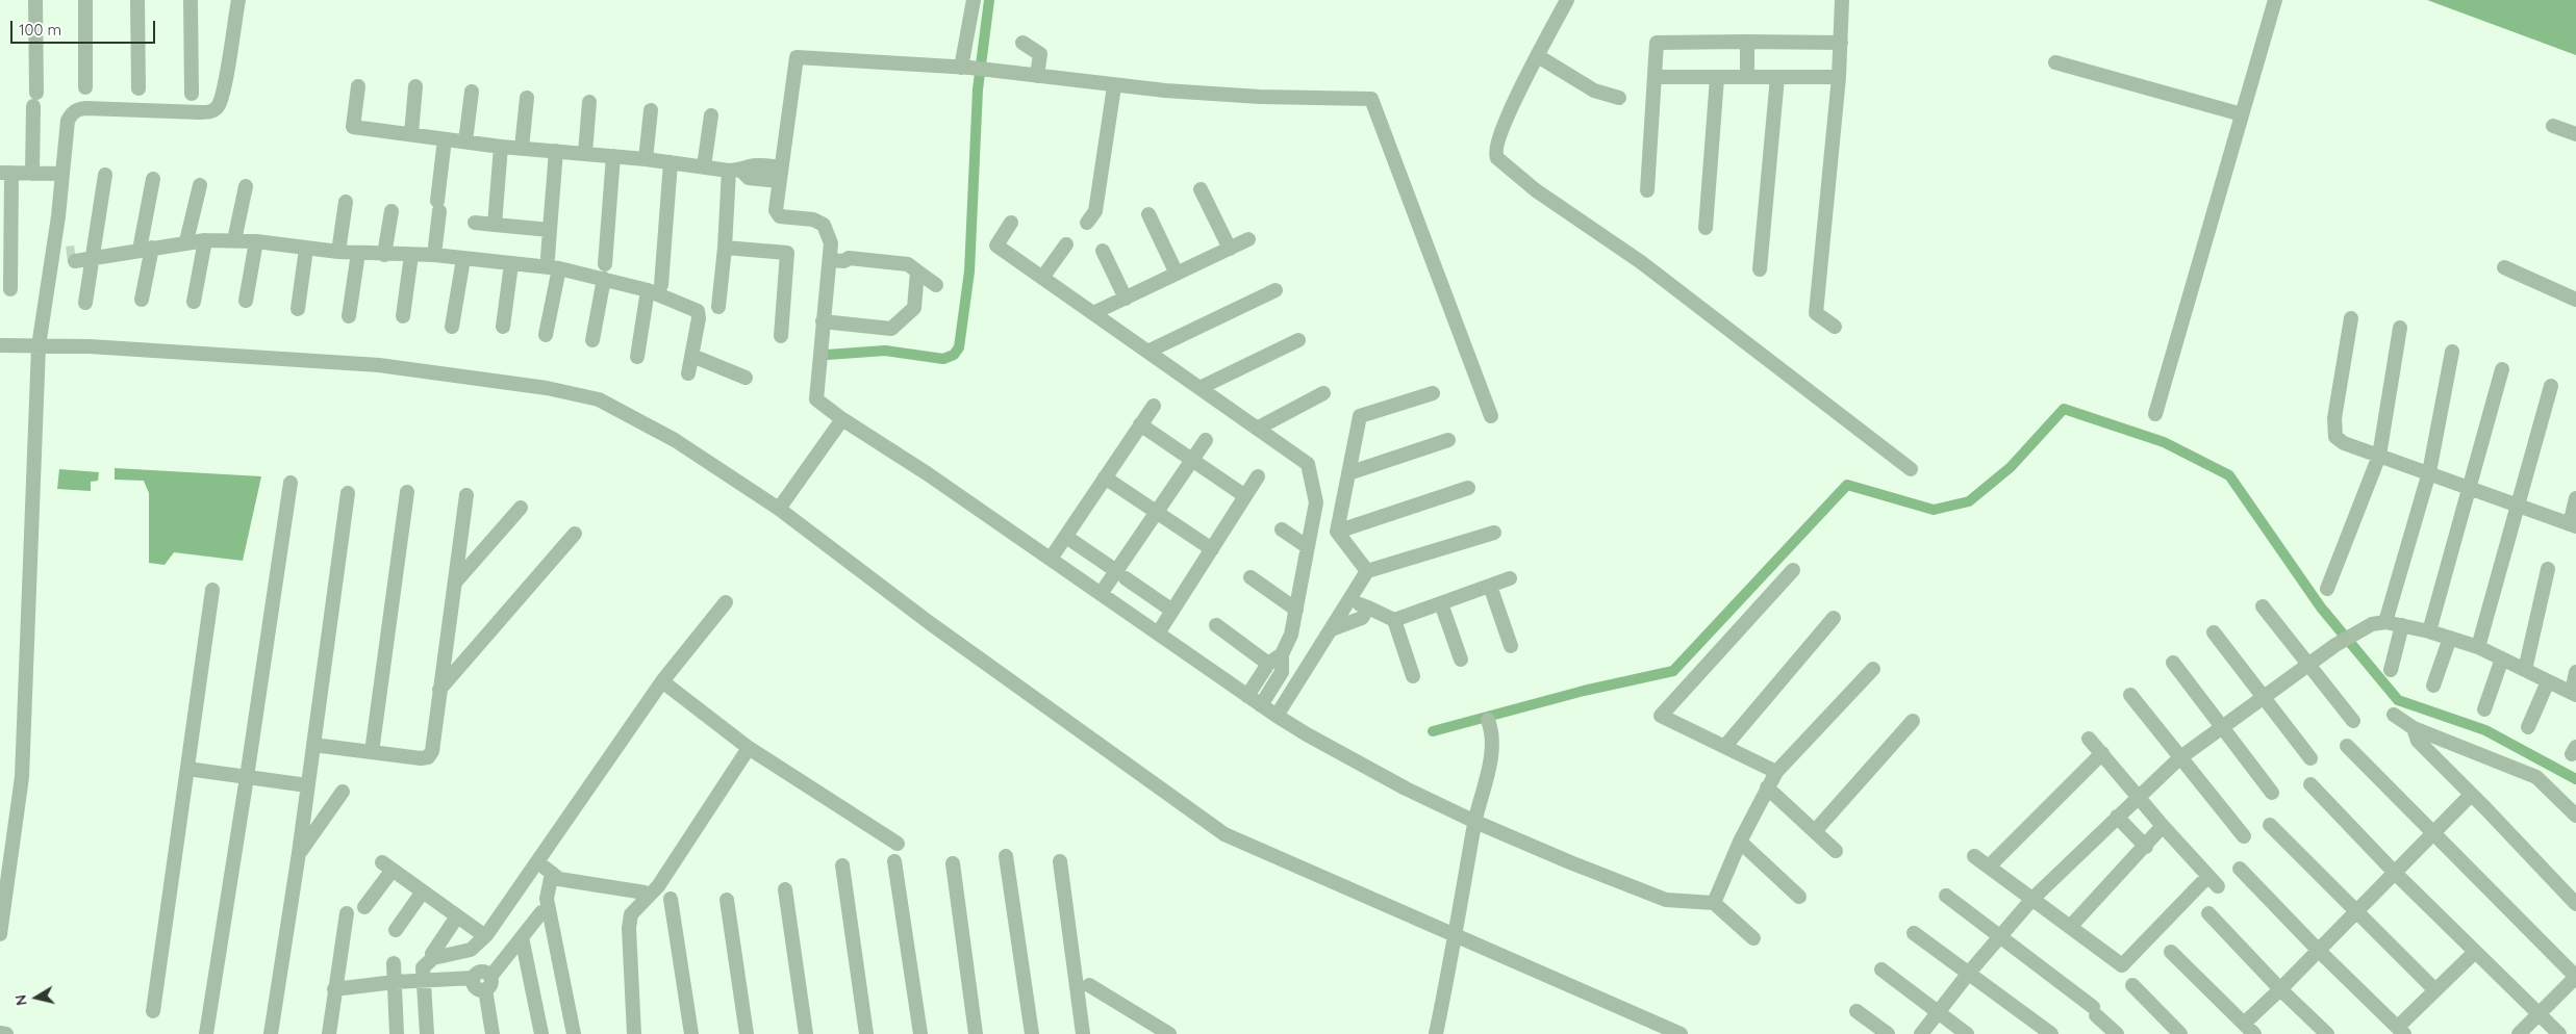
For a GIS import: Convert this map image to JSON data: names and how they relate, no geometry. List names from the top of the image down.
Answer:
{
  "scale_bar": "100 m",
  "north": "left"
}
